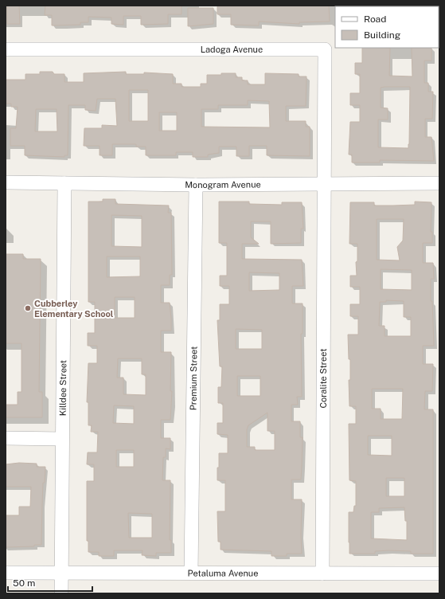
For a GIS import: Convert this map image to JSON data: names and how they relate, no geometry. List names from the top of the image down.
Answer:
{
  "streets": {
    "street": [
      "Ladoga Avenue",
      "Monogram Avenue",
      "Premium Street",
      "Coralite Street",
      "Killdee Street",
      "Petaluma Avenue"
    ]
  },
  "crossings": [
    ["Ladoga Avenue", "Monogram Avenue"],
    ["Ladoga Avenue", "Coralite Street"],
    ["Monogram Avenue", "Premium Street"],
    ["Monogram Avenue", "Coralite Street"],
    ["Monogram Avenue", "Killdee Street"],
    ["Premium Street", "Petaluma Avenue"],
    ["Coralite Street", "Petaluma Avenue"],
    ["Killdee Street", "Petaluma Avenue"]
  ],
  "places": ["Cubberley Elementary School"],
  "legend": ["Road", "Building"],
  "scale_bar": "50 m"
}
